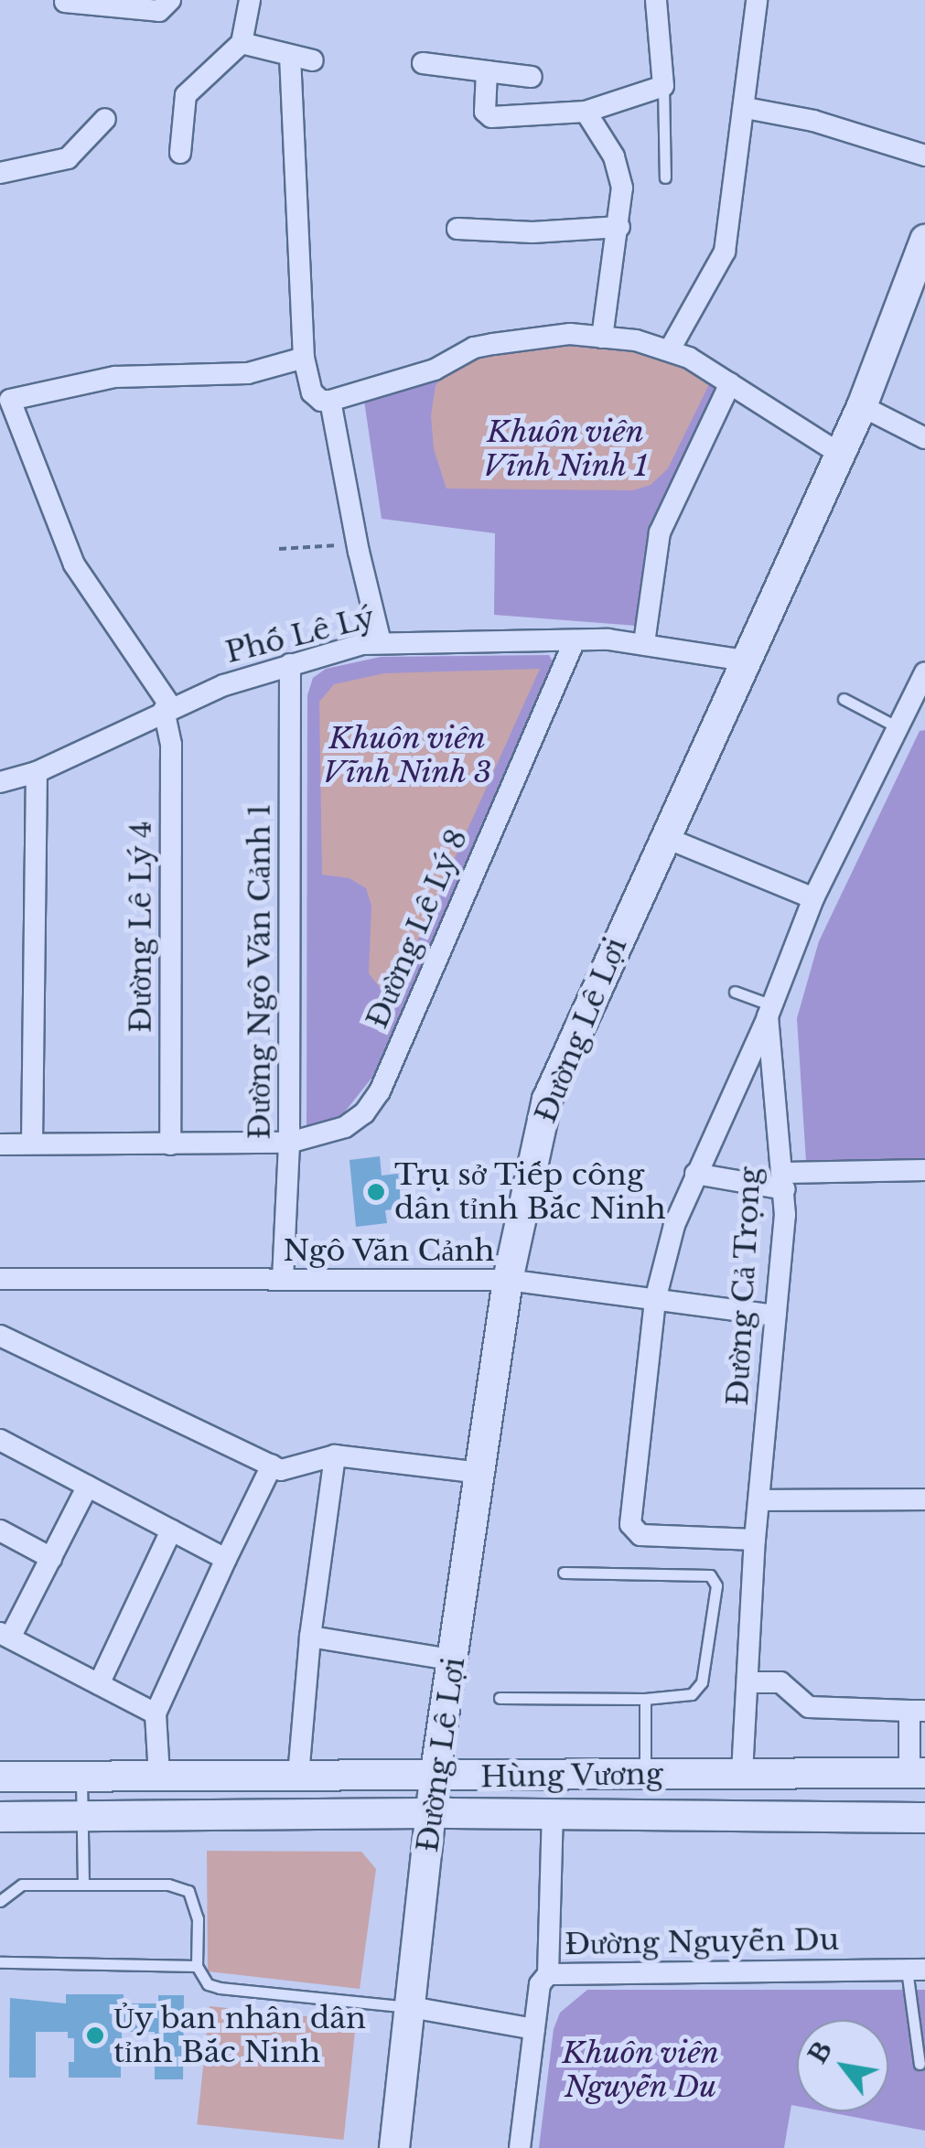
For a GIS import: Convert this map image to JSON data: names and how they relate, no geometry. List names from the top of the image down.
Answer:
{
  "streets": {
    "main road": ["Đường Lê Lợi", "Hùng Vương"],
    "street": [
      "Phố Lê Lý",
      "Đường Lê Lý 4",
      "Đường Lê Lý 8",
      "Đường Ngô Văn Cảnh 1",
      "Ngô Văn Cảnh",
      "Đường Cả Trọng",
      "Đường Nguyễn Du"
    ]
  },
  "crossings": [
    ["Phố Lê Lý", "Đường Lê Lý 4"],
    ["Phố Lê Lý", "Đường Lê Lý 8"],
    ["Phố Lê Lý", "Đường Ngô Văn Cảnh 1"],
    ["Phố Lê Lý", "Đường Lê Lợi"],
    ["Đường Lê Lý 4", "Đường Lê Lý 8"],
    ["Đường Lê Lý 8", "Đường Ngô Văn Cảnh 1"],
    ["Đường Ngô Văn Cảnh 1", "Ngô Văn Cảnh"],
    ["Đường Lê Lợi", "Ngô Văn Cảnh"],
    ["Đường Lê Lợi", "Hùng Vương"],
    ["Ngô Văn Cảnh", "Đường Cả Trọng"],
    ["Đường Cả Trọng", "Hùng Vương"]
  ],
  "parks": ["Khuôn viên Vĩnh Ninh 1", "Khuôn viên Vĩnh Ninh 3", "Khuôn viên Nguyễn Du"],
  "places": ["Trụ sở Tiếp công dân tỉnh Bắc Ninh", "Ủy ban nhân dân tỉnh Bắc Ninh"],
  "north": "top left"
}
